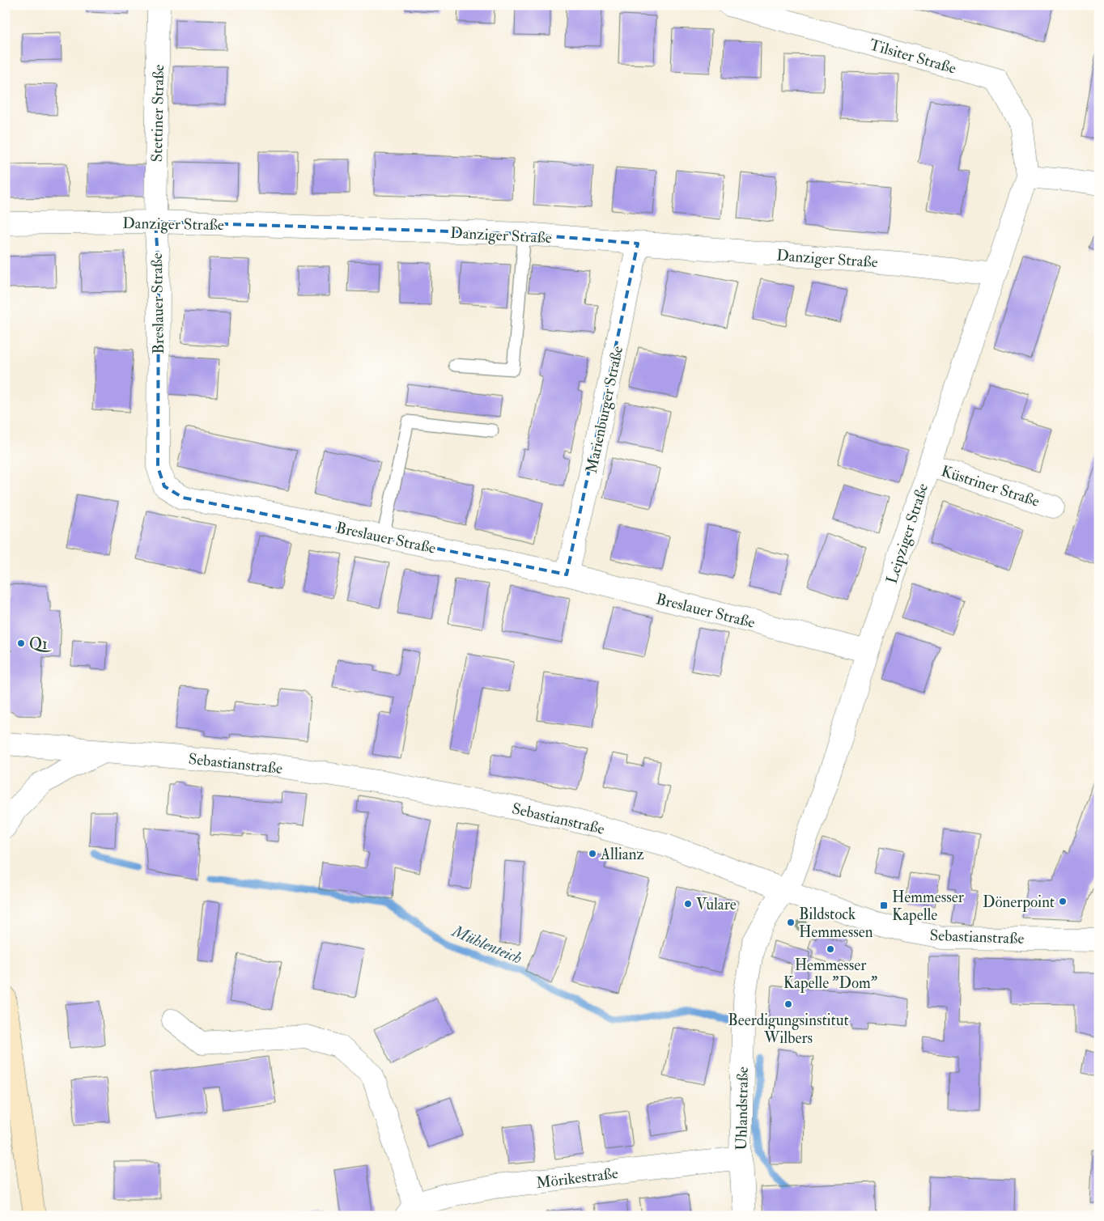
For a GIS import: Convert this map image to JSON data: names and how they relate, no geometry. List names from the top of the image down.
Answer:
{
  "streets": {
    "street": [
      "Tilsiter Straße",
      "Stettiner Straße",
      "Danziger Straße",
      "Breslauer Straße",
      "Marienburger Straße",
      "Küstriner Straße",
      "Leipziger Straße",
      "Sebastianstraße",
      "Uhlandstraße",
      "Mörikestraße"
    ]
  },
  "crossings": [
    ["Tilsiter Straße", "Leipziger Straße"],
    ["Stettiner Straße", "Danziger Straße"],
    ["Stettiner Straße", "Breslauer Straße"],
    ["Danziger Straße", "Breslauer Straße"],
    ["Danziger Straße", "Marienburger Straße"],
    ["Danziger Straße", "Leipziger Straße"],
    ["Breslauer Straße", "Marienburger Straße"],
    ["Breslauer Straße", "Leipziger Straße"],
    ["Küstriner Straße", "Leipziger Straße"],
    ["Leipziger Straße", "Sebastianstraße"],
    ["Leipziger Straße", "Uhlandstraße"],
    ["Sebastianstraße", "Uhlandstraße"],
    ["Uhlandstraße", "Mörikestraße"]
  ],
  "water": ["Mühlenteich"],
  "places": {
    "other": [
      "Q1",
      "Allianz",
      "Dönerpoint",
      "Vulare",
      "Bildstock Hemmessen",
      "Hemmesser Kapelle \"Dom\"",
      "Beerdigungsinstitut Wilbers"
    ],
    "transit": ["Hemmesser Kapelle"]
  }
}
